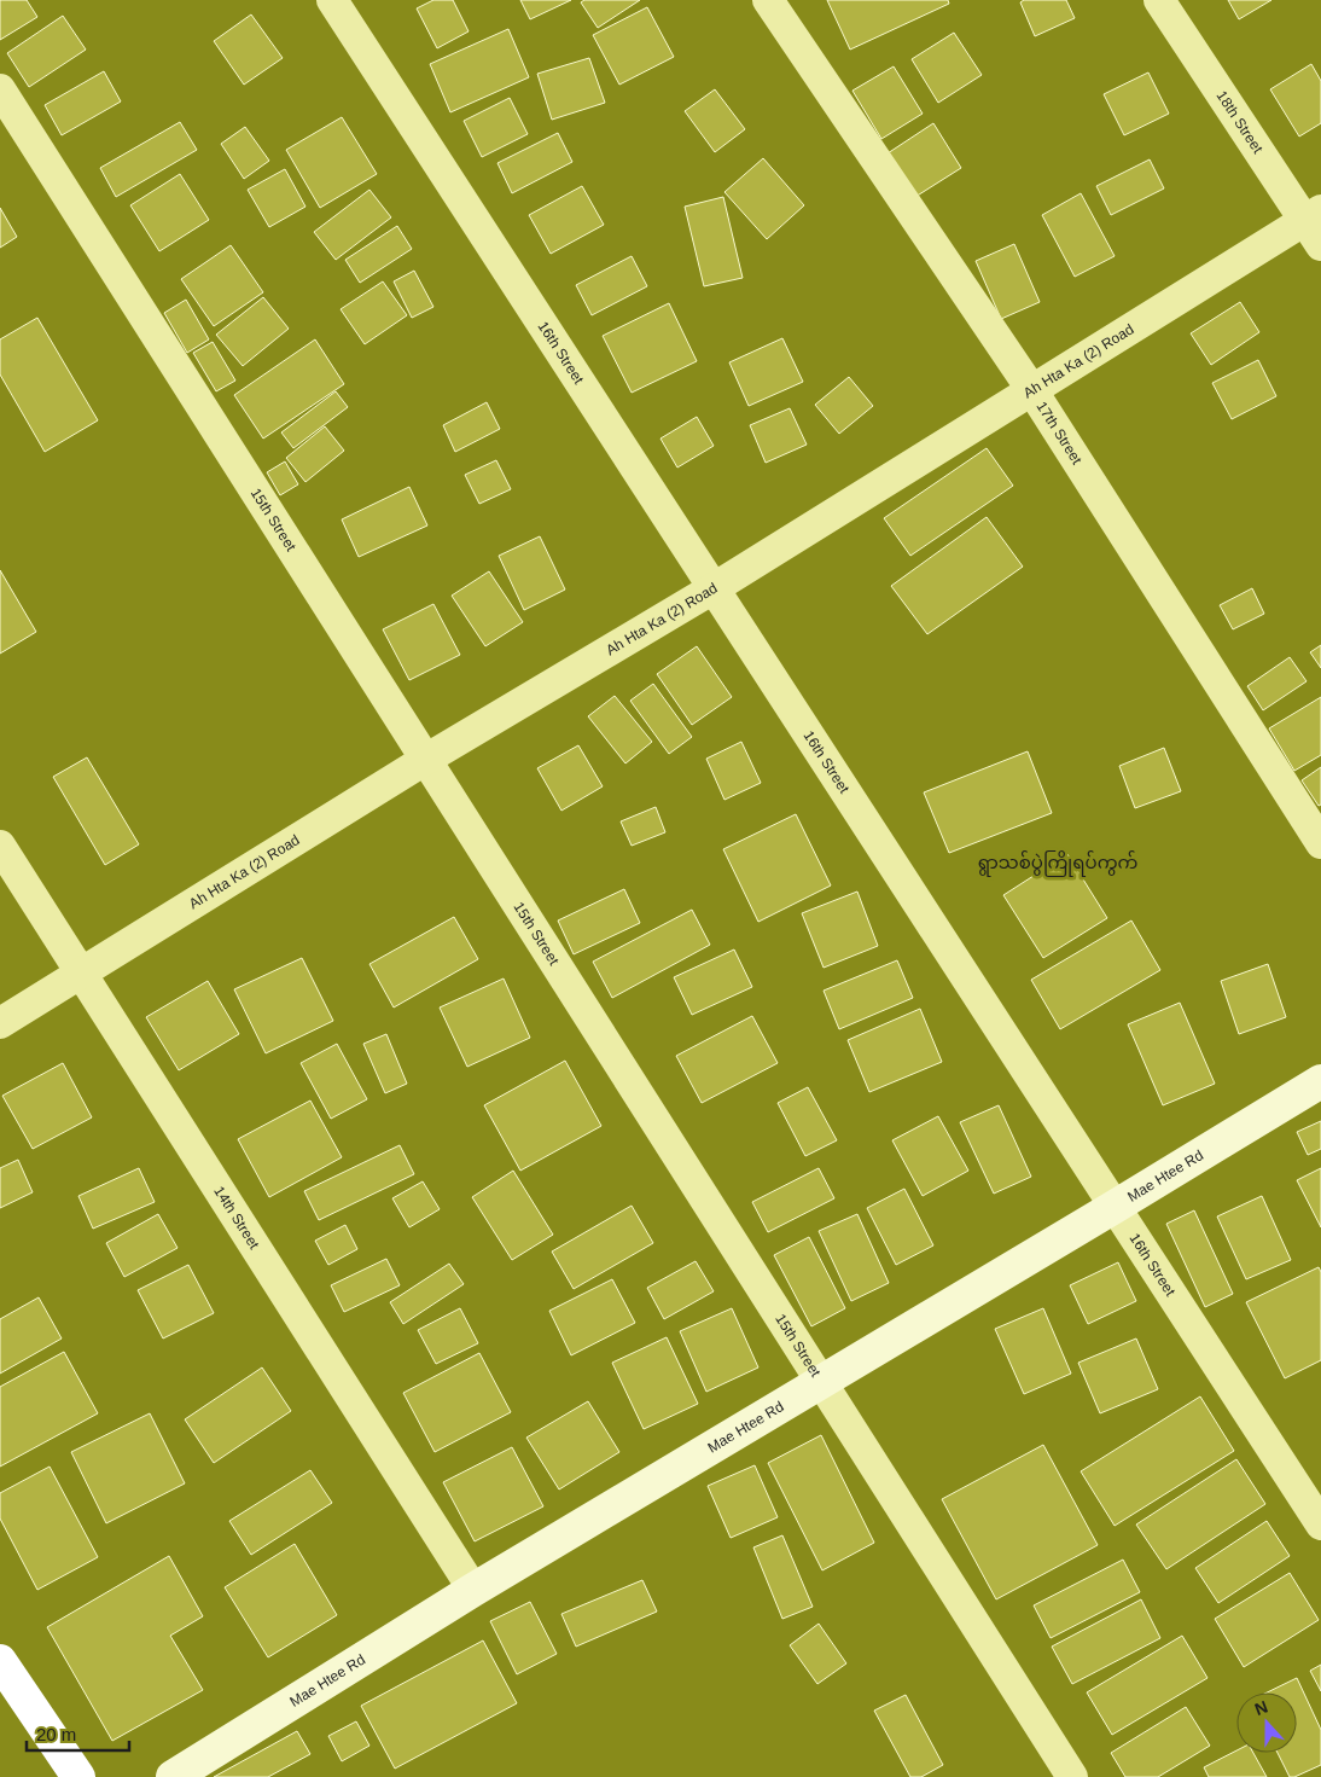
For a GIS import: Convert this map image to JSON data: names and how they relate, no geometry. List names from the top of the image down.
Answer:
{
  "streets": {
    "street": [
      "18th Street",
      "16th Street",
      "Ah Hta Ka (2) Road",
      "17th Street",
      "15th Street",
      "Mae Htee Rd",
      "14th Street"
    ]
  },
  "crossings": [
    ["18th Street", "Ah Hta Ka (2) Road"],
    ["16th Street", "Ah Hta Ka (2) Road"],
    ["16th Street", "Mae Htee Rd"],
    ["Ah Hta Ka (2) Road", "17th Street"],
    ["Ah Hta Ka (2) Road", "15th Street"],
    ["Ah Hta Ka (2) Road", "14th Street"],
    ["15th Street", "Mae Htee Rd"],
    ["Mae Htee Rd", "14th Street"]
  ],
  "districts": ["ရွာသစ်ပွဲကြိုရပ်ကွက်"],
  "scale_bar": "20 m",
  "north": "top"
}
